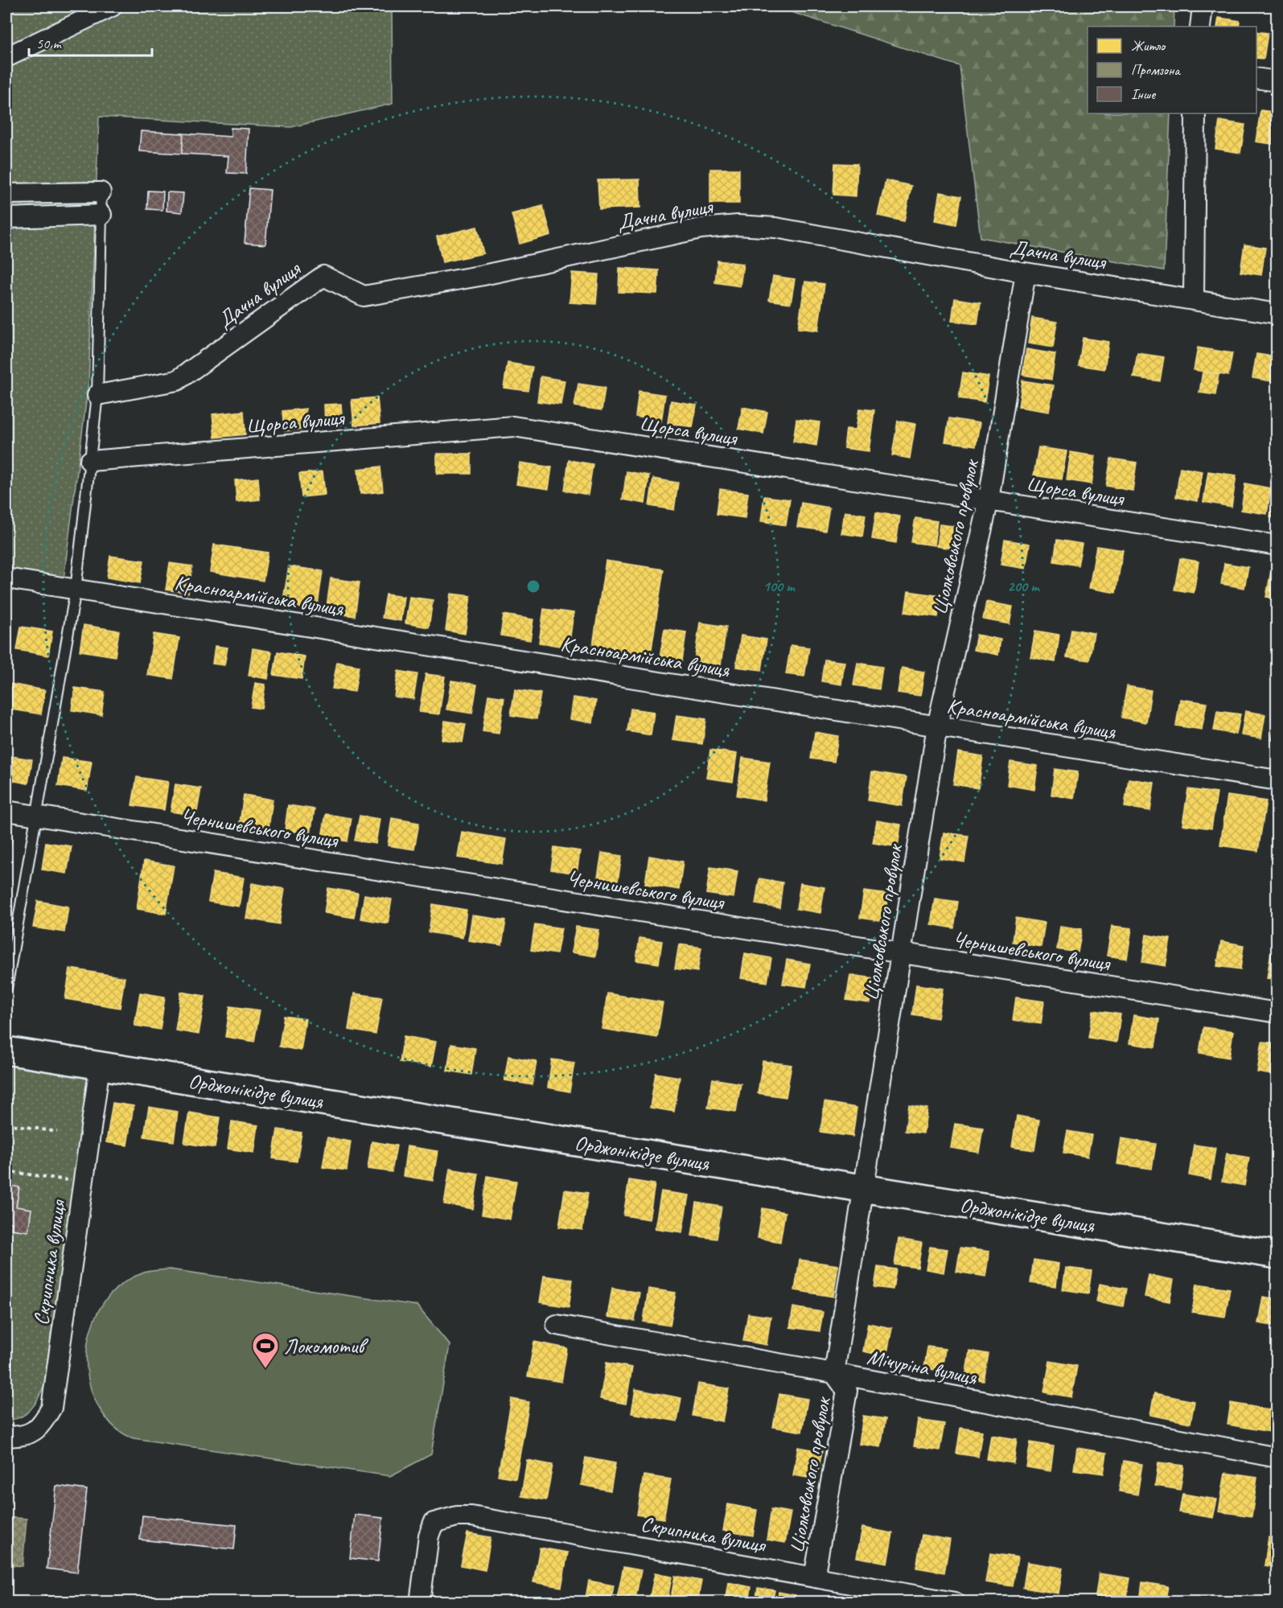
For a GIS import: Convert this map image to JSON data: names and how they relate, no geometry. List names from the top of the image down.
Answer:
{
  "streets": {
    "main road": ["Орджонікідзе вулиця"],
    "street": [
      "Дачна вулиця",
      "Щорса вулиця",
      "Ціолковського провулок",
      "Красноармійська вулиця",
      "Чернишевського вулиця",
      "Скрипника вулиця",
      "Мічуріна вулиця"
    ]
  },
  "crossings": [
    ["Дачна вулиця", "Ціолковського провулок"],
    ["Щорса вулиця", "Ціолковського провулок"],
    ["Ціолковського провулок", "Красноармійська вулиця"],
    ["Ціолковського провулок", "Чернишевського вулиця"],
    ["Ціолковського провулок", "Орджонікідзе вулиця"],
    ["Ціолковського провулок", "Скрипника вулиця"],
    ["Ціолковського провулок", "Мічуріна вулиця"],
    ["Орджонікідзе вулиця", "Скрипника вулиця"]
  ],
  "places": {
    "sports": ["Локомотив"]
  },
  "legend": ["Житло", "Промзона", "Інше"],
  "scale_bar": "50 m",
  "rings": ["100 m", "200 m"]
}
